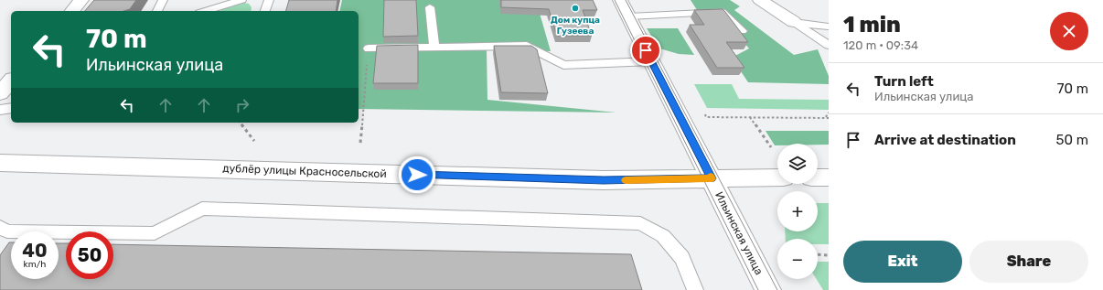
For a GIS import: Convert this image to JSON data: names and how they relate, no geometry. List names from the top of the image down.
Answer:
{
  "streets": {
    "main road": ["дублёр улицы Красносельской", "Ильинская улица"]
  },
  "crossings": [
    ["дублёр улицы Красносельской", "Ильинская улица"]
  ],
  "places": ["Дом купца Гузеева"],
  "page": {
    "heading": ["1 min", "120 m · 09:34"],
    "turn": ["70 m", "Ильинская улица"],
    "list": [
      {
        "name": "Turn left",
        "note": "Ильинская улица",
        "value": "70 m"
      },
      {
        "name": "Arrive at destination",
        "value": "50 m"
      }
    ],
    "map_buttons": ["+", "−"],
    "speed": "40 km/h",
    "limit": "50",
    "buttons": ["Exit", "Share"]
  }
}
